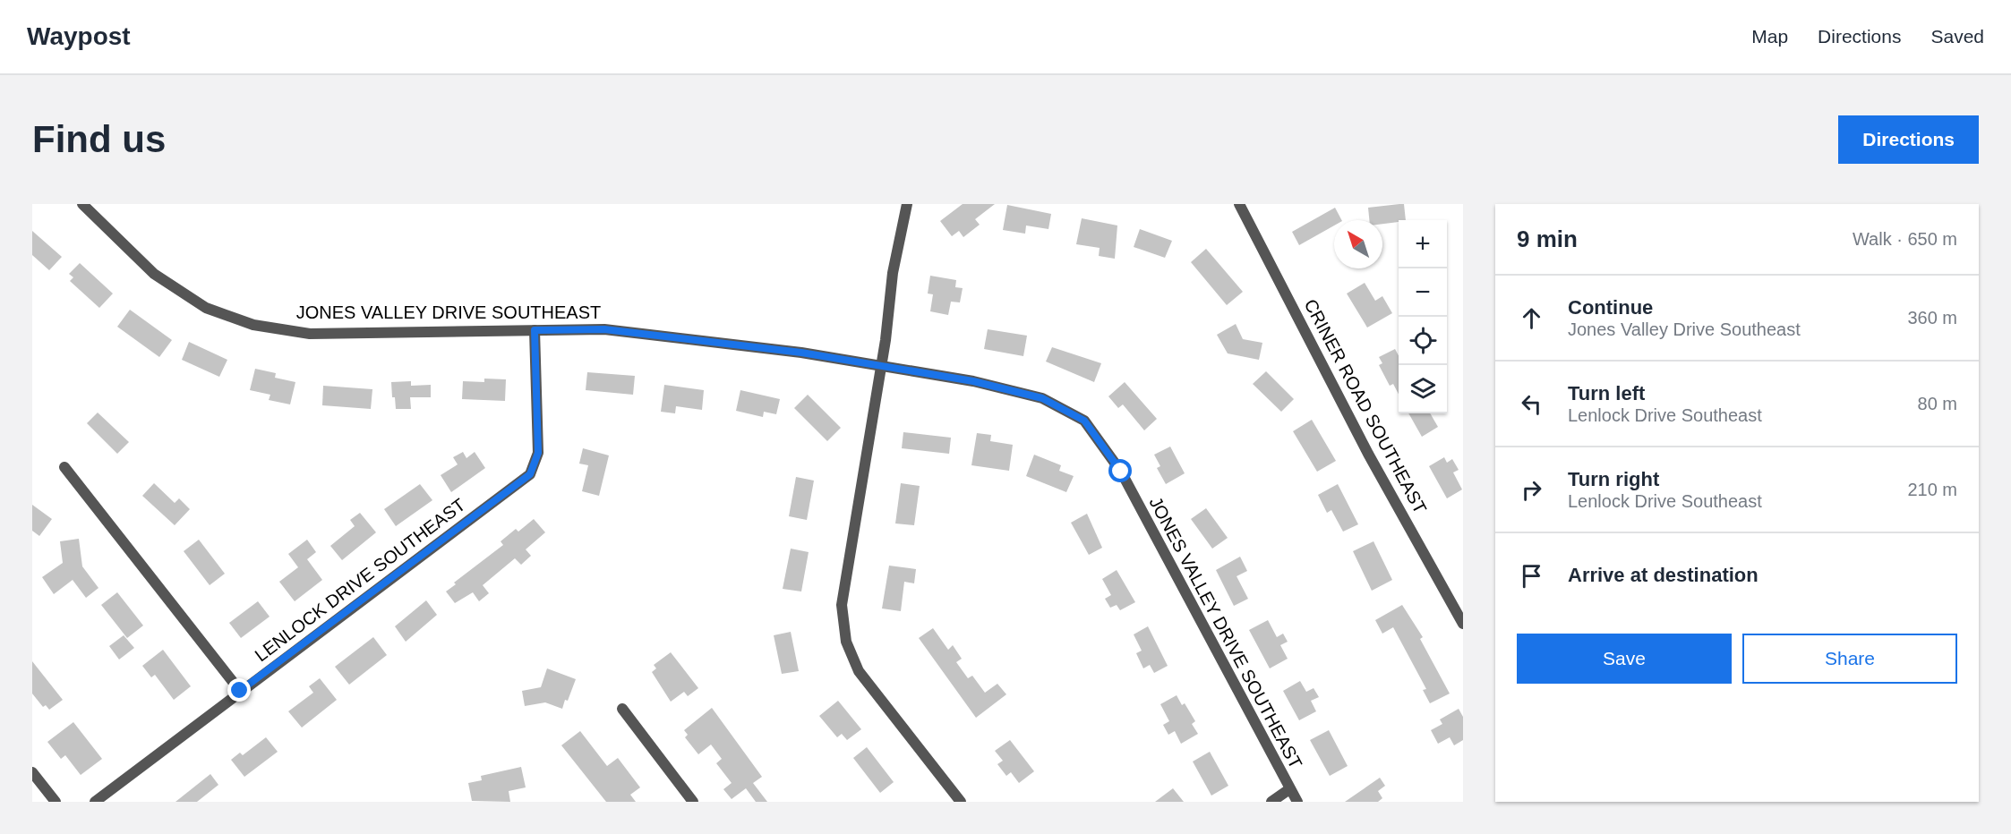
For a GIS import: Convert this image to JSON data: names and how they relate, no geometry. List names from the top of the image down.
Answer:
{
  "streets": {
    "street": ["JONES VALLEY DRIVE SOUTHEAST", "CRINER ROAD SOUTHEAST", "LENLOCK DRIVE SOUTHEAST"]
  },
  "crossings": [
    ["JONES VALLEY DRIVE SOUTHEAST", "LENLOCK DRIVE SOUTHEAST"]
  ],
  "north": "top left",
  "page": {
    "header": "Waypost",
    "nav": ["Map", "Directions", "Saved"],
    "buttons": [
      "Directions",
      ["Save", "Share"]
    ],
    "title": "Find us",
    "heading": ["9 min", "Walk · 650 m"],
    "map_buttons": ["+", "−"],
    "list": [
      ["Continue", "Jones Valley Drive Southeast", "360 m"],
      ["Turn left", "Lenlock Drive Southeast", "80 m"],
      ["Turn right", "Lenlock Drive Southeast", "210 m"],
      "Arrive at destination"
    ]
  }
}
